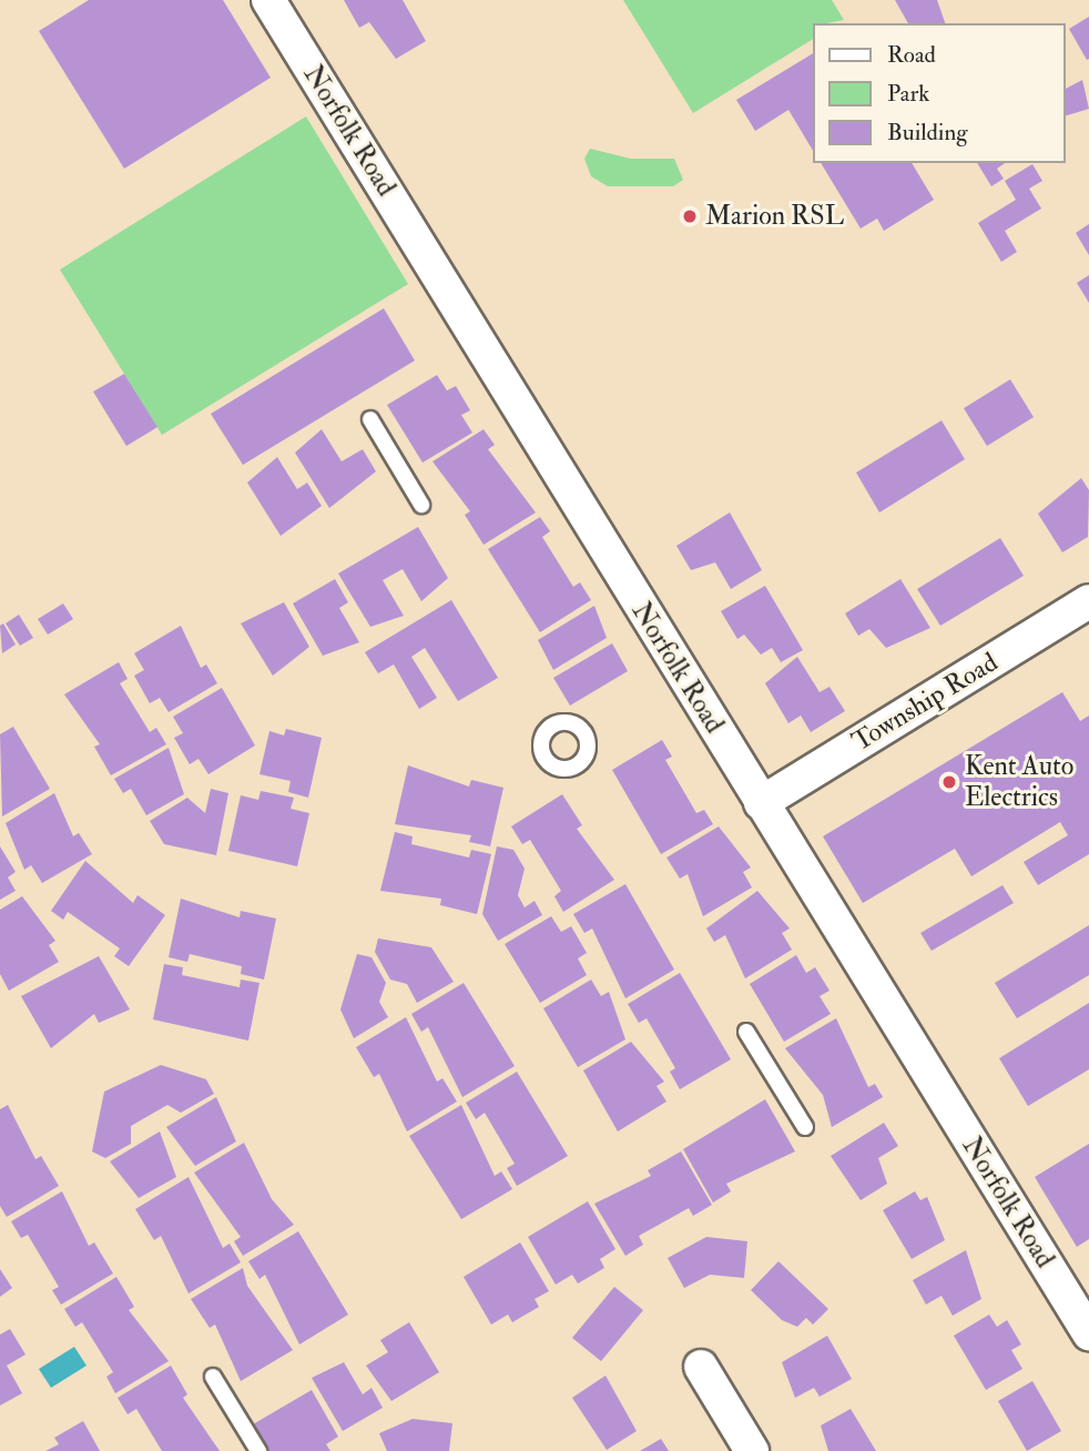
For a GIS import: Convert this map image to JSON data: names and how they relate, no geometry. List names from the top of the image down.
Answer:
{
  "streets": {
    "street": ["Norfolk Road", "Township Road"]
  },
  "crossings": [
    ["Norfolk Road", "Township Road"]
  ],
  "places": ["Marion RSL", "Kent Auto Electrics"],
  "legend": ["Road", "Park", "Building"]
}
